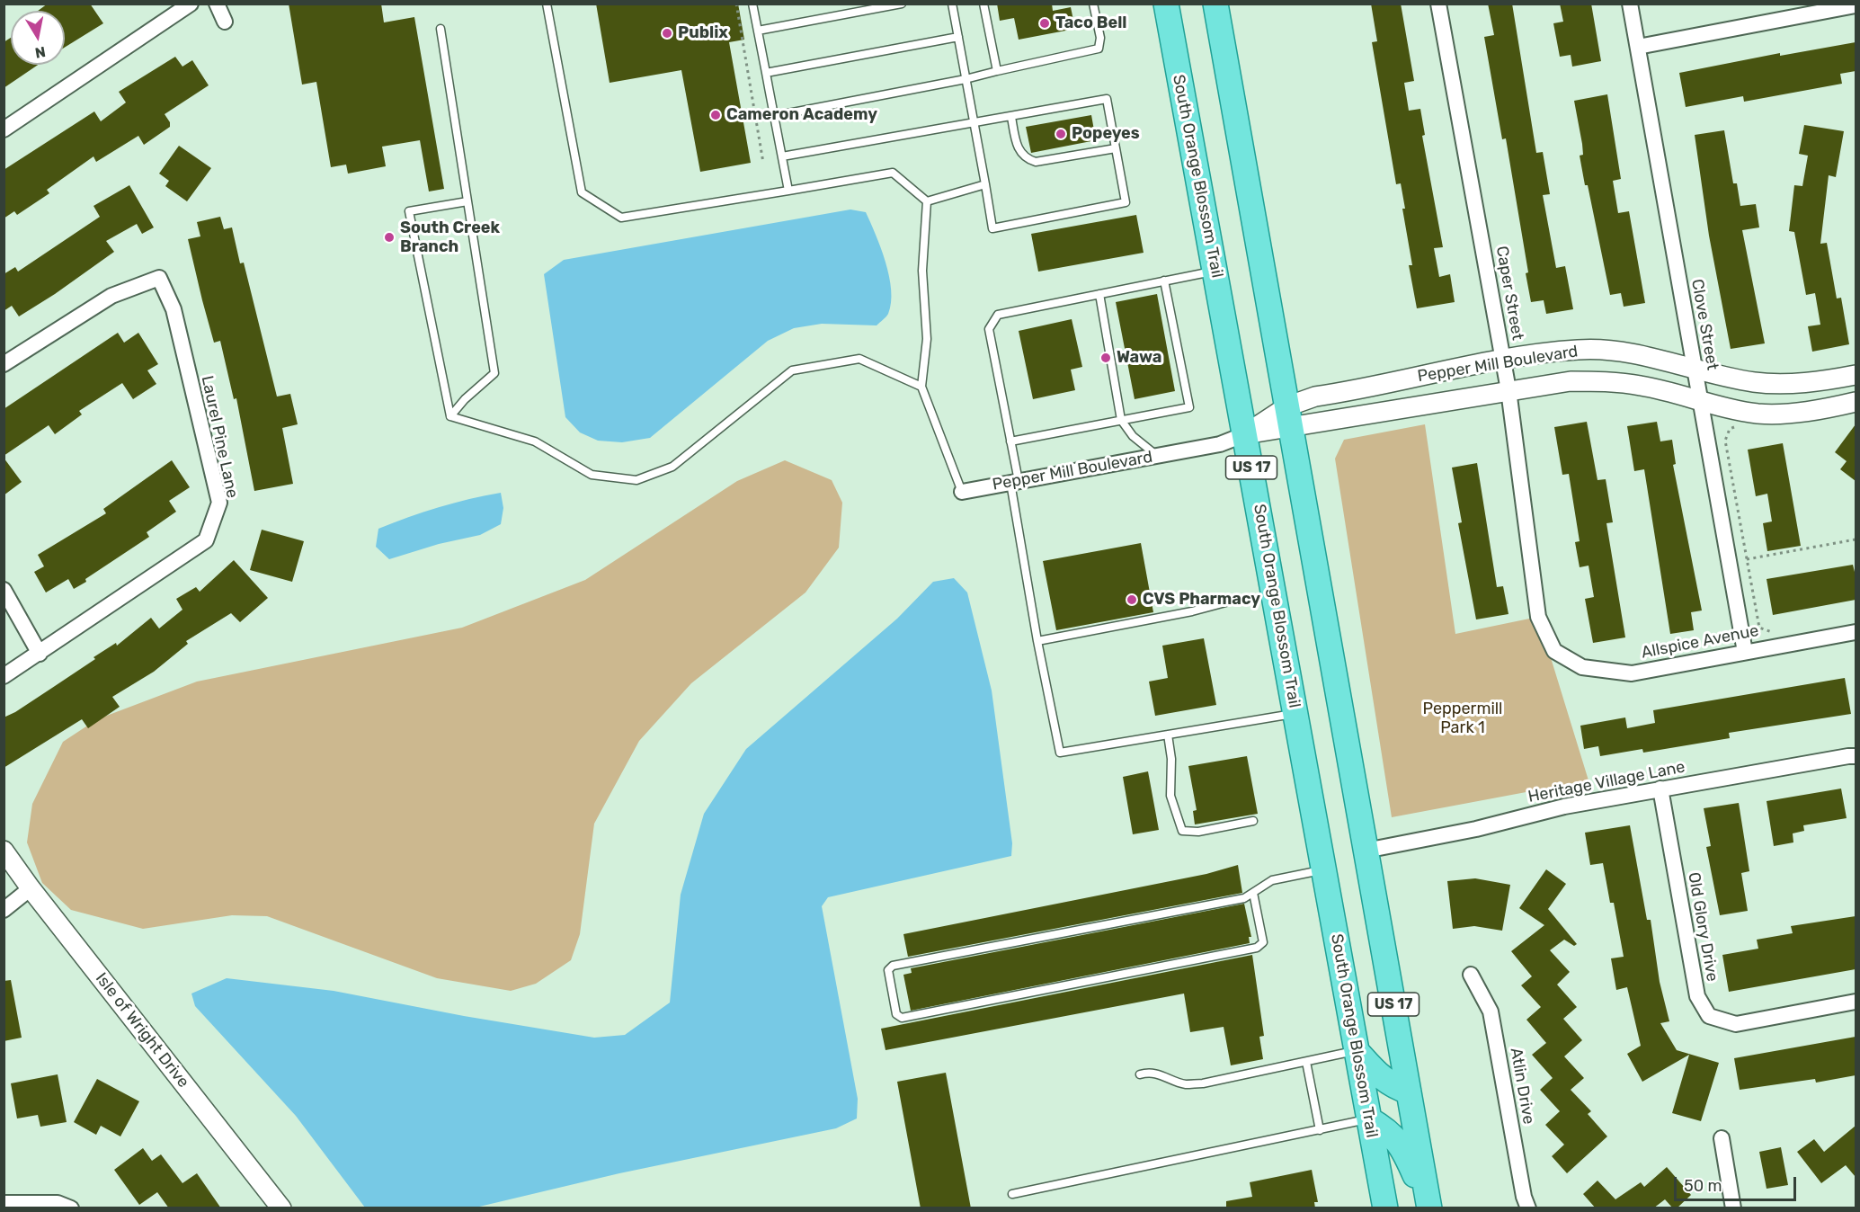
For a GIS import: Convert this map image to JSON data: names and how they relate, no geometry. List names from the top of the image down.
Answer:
{
  "streets": {
    "main road": ["South Orange Blossom Trail", "US 17"],
    "street": [
      "Caper Street",
      "Clove Street",
      "Pepper Mill Boulevard",
      "Laurel Pine Lane",
      "Allspice Avenue",
      "Heritage Village Lane",
      "Old Glory Drive",
      "Isle of Wright Drive",
      "Atlin Drive"
    ]
  },
  "crossings": [
    ["South Orange Blossom Trail", "Pepper Mill Boulevard"],
    ["Caper Street", "Pepper Mill Boulevard"],
    ["Caper Street", "Allspice Avenue"],
    ["Clove Street", "Pepper Mill Boulevard"],
    ["Clove Street", "Allspice Avenue"],
    ["Pepper Mill Boulevard", "US 17"],
    ["US 17", "Heritage Village Lane"],
    ["Heritage Village Lane", "Old Glory Drive"]
  ],
  "parks": ["Peppermill Park 1"],
  "places": [
    "Taco Bell",
    "Publix",
    "Cameron Academy",
    "Popeyes",
    "South Creek Branch",
    "Wawa",
    "CVS Pharmacy"
  ],
  "scale_bar": "50 m",
  "north": "bottom"
}
